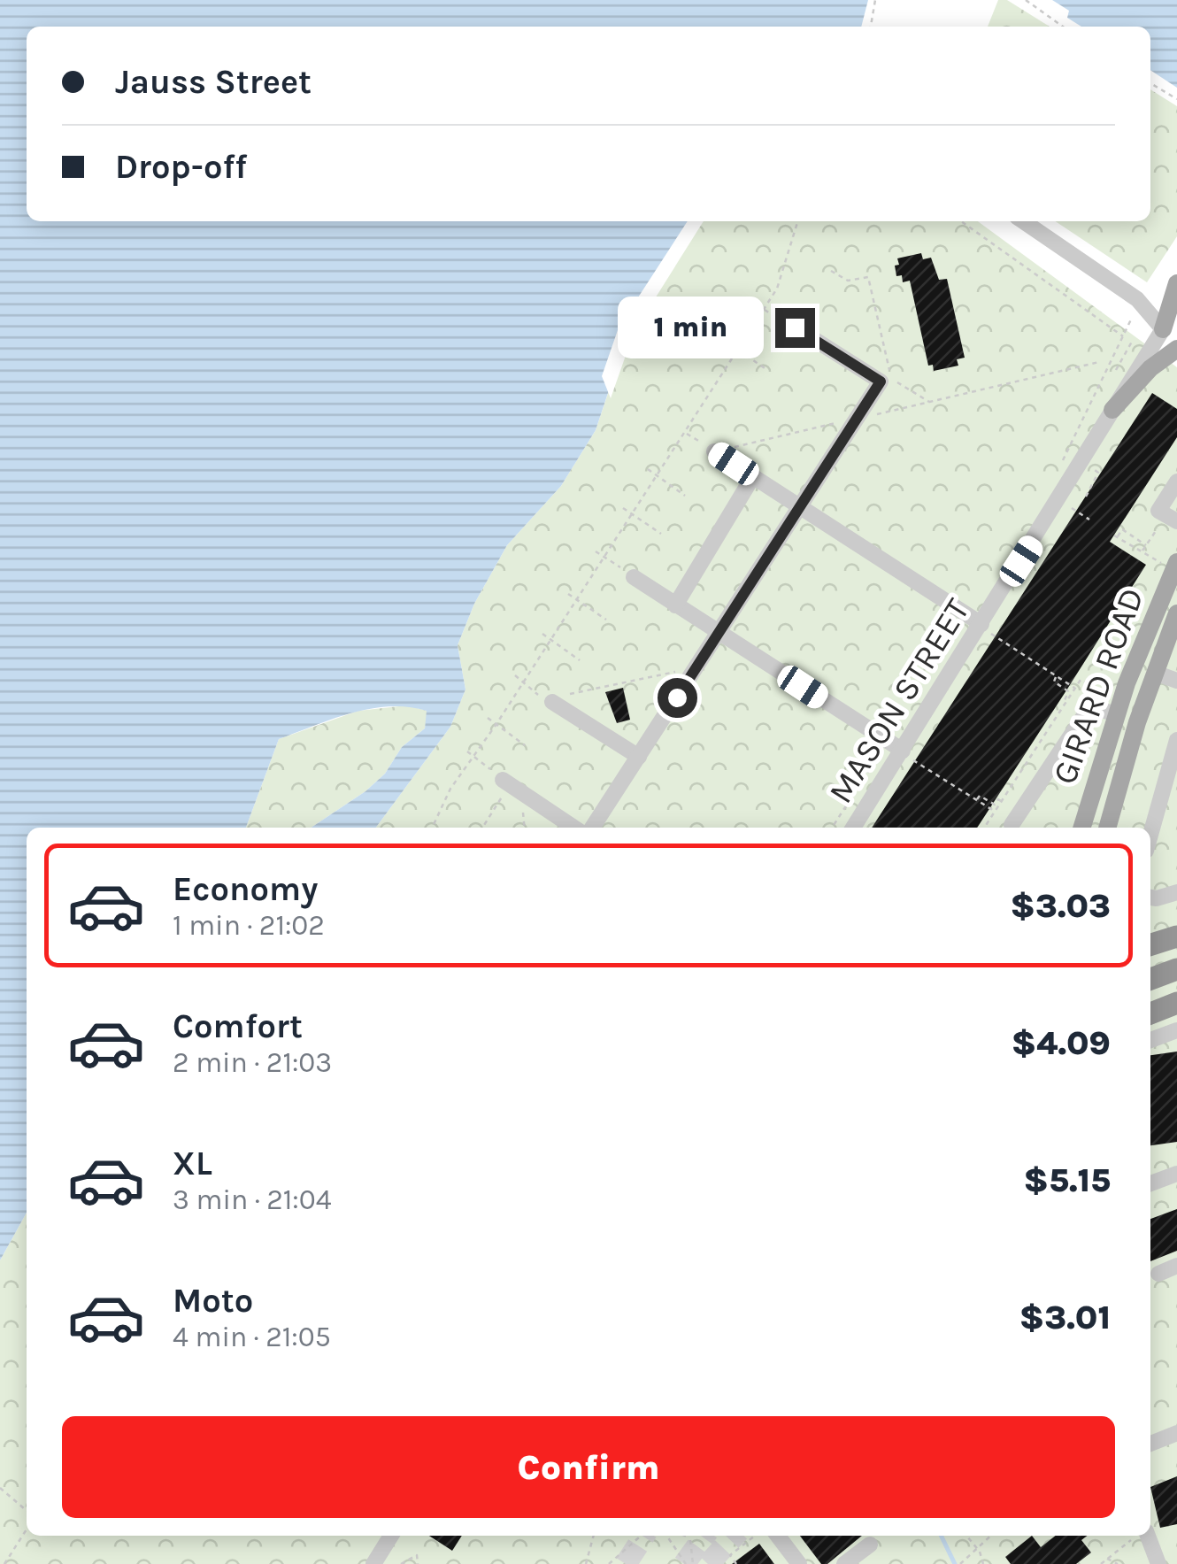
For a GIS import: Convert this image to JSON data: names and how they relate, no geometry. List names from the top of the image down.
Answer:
{
  "streets": {
    "main road": ["GIRARD ROAD"],
    "street": ["MASON STREET"]
  },
  "page": {
    "banner": ["Jauss Street", "Drop-off"],
    "bubble": "1 min",
    "list": [
      {
        "name": "Economy",
        "note": "1 min · 21:02",
        "value": "$3.03"
      },
      {
        "name": "Comfort",
        "note": "2 min · 21:03",
        "value": "$4.09"
      },
      {
        "name": "XL",
        "note": "3 min · 21:04",
        "value": "$5.15"
      },
      {
        "name": "Moto",
        "note": "4 min · 21:05",
        "value": "$3.01"
      }
    ],
    "buttons": "Confirm"
  }
}
